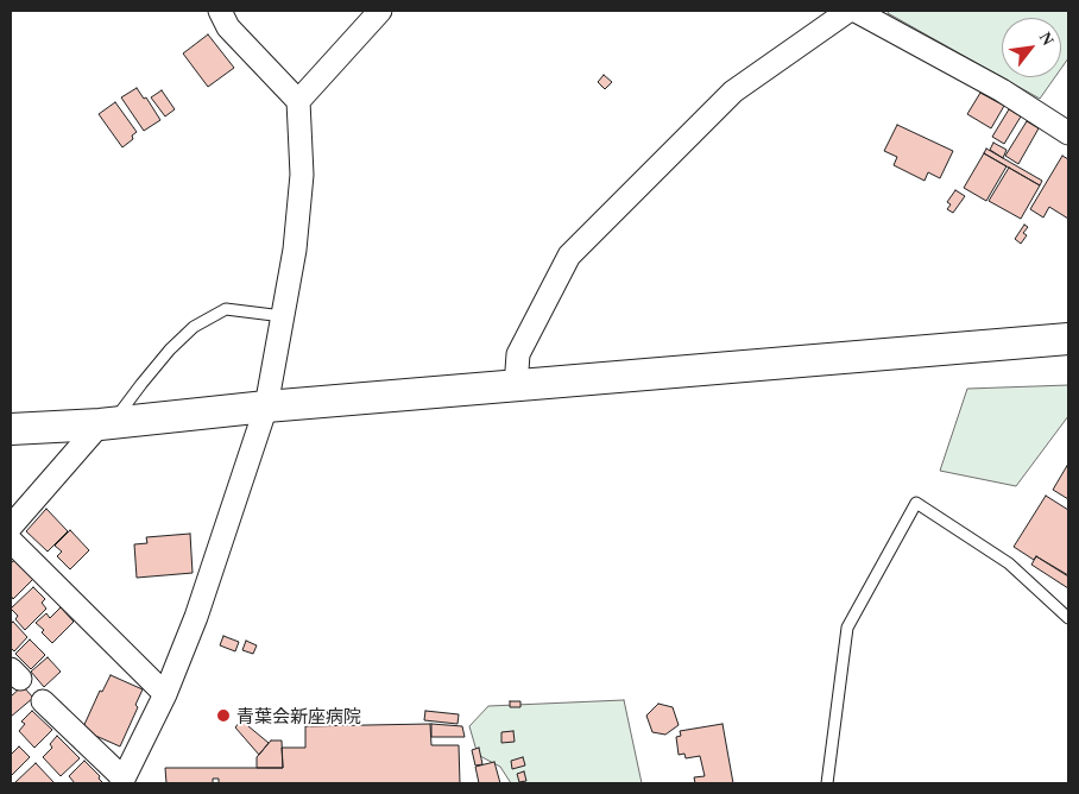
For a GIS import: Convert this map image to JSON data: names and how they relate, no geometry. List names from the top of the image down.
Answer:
{
  "places": ["青葉会新座病院"],
  "north": "top right"
}
